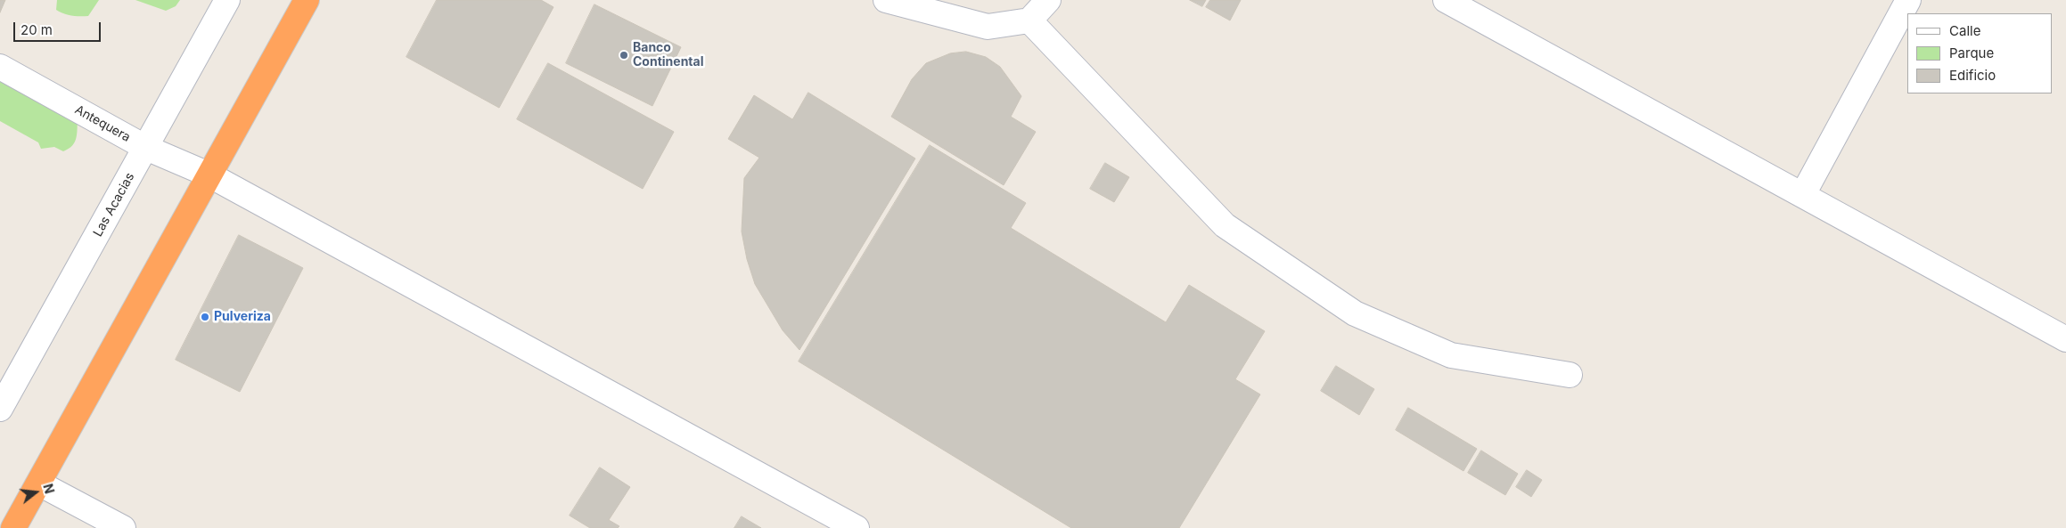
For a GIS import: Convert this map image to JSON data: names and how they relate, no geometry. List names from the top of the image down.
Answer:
{
  "streets": {
    "street": ["Antequera", "Las Acacias"]
  },
  "crossings": [
    ["Antequera", "Las Acacias"]
  ],
  "places": ["Banco Continental", "Pulveriza"],
  "legend": ["Calle", "Parque", "Edificio"],
  "scale_bar": "20 m",
  "north": "right"
}
